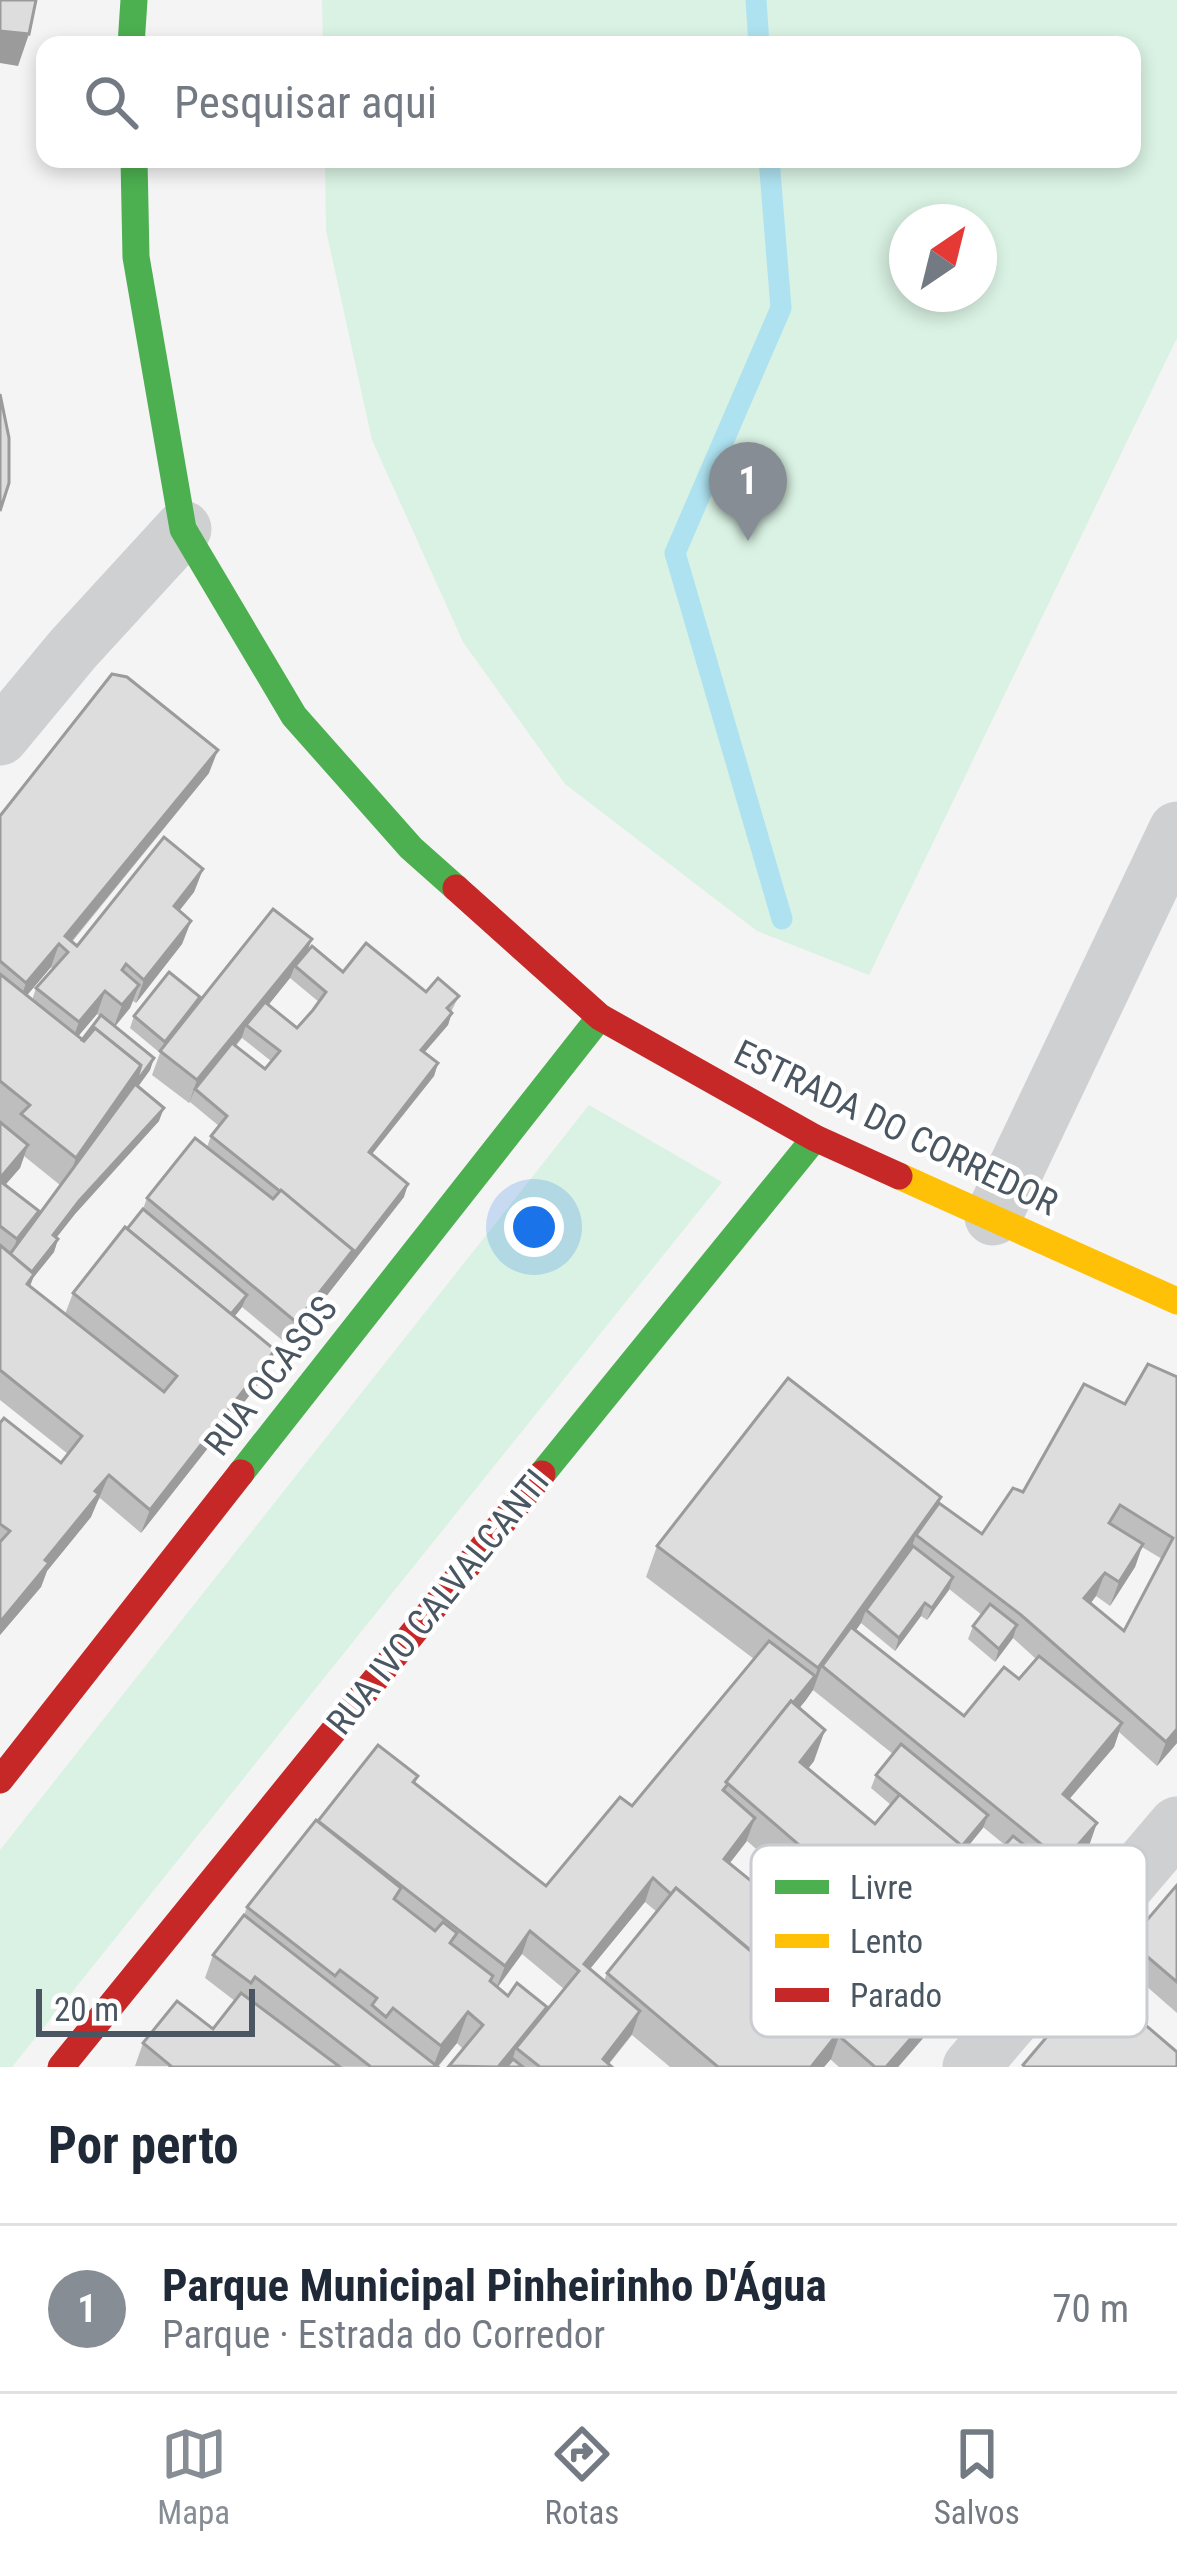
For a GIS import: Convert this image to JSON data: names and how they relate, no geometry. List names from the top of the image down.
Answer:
{
  "streets": {
    "street": ["ESTRADA DO CORREDOR", "RUA OCASOS", "RUA IVO CALVALCANTI"]
  },
  "crossings": [
    ["ESTRADA DO CORREDOR", "RUA OCASOS"],
    ["ESTRADA DO CORREDOR", "RUA IVO CALVALCANTI"]
  ],
  "legend": ["Livre", "Lento", "Parado"],
  "scale_bar": "20 m",
  "north": "top right",
  "page": {
    "search": "Pesquisar aqui",
    "pins": "1",
    "scale": "20 m",
    "heading": "Por perto",
    "list": [
      {
        "mark": "1",
        "name": "Parque Municipal Pinheirinho D'Água",
        "note": "Parque · Estrada do Corredor",
        "value": "70 m"
      }
    ],
    "nav": ["Mapa", "Rotas", "Salvos"]
  }
}
